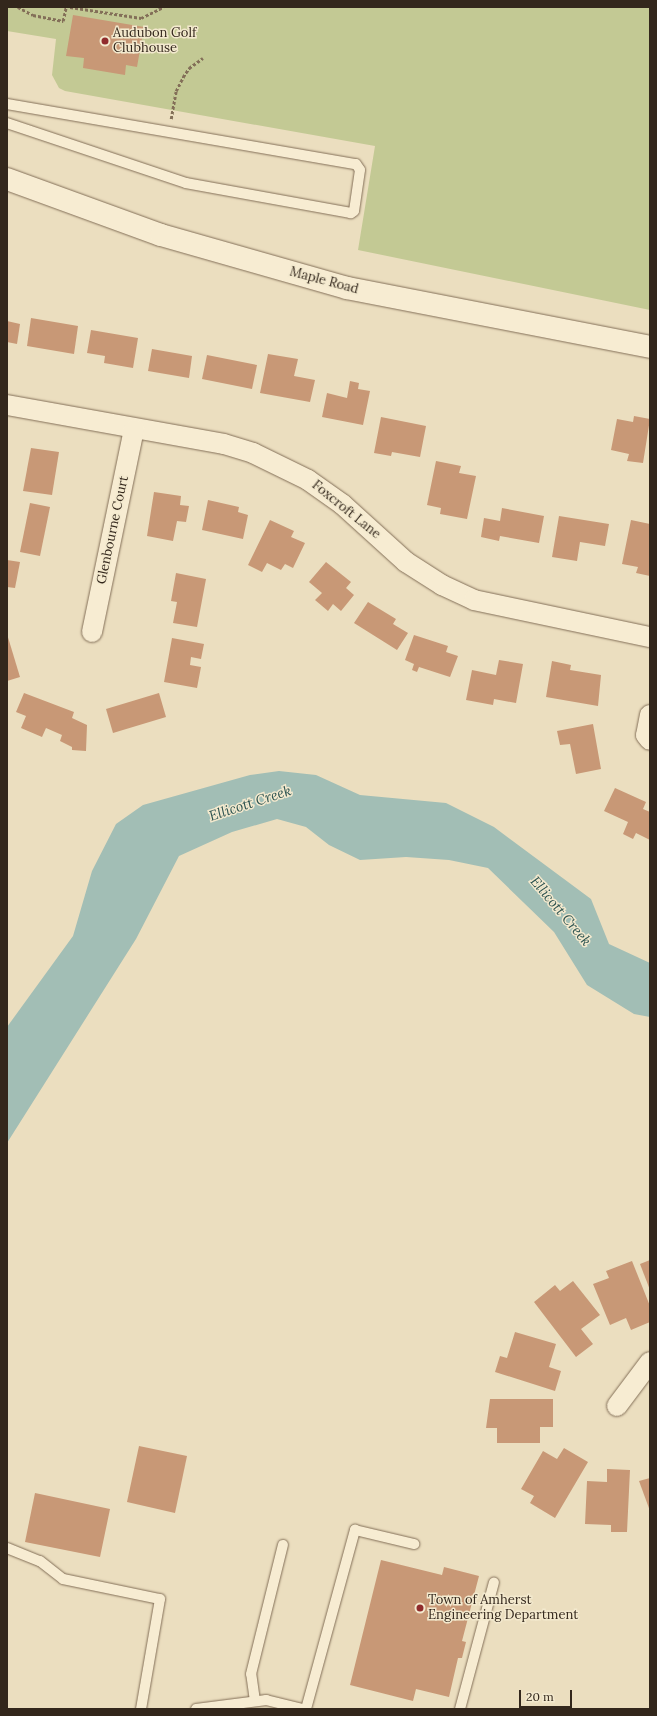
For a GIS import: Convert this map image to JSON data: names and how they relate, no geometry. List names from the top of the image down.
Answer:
{
  "streets": {
    "main road": ["Maple Road"],
    "street": ["Foxcroft Lane", "Glenbourne Court"]
  },
  "crossings": [
    ["Foxcroft Lane", "Glenbourne Court"]
  ],
  "water": ["Ellicott Creek"],
  "places": ["Audubon Golf Clubhouse", "Town of Amherst Engineering Department"],
  "scale_bar": "20 m"
}
